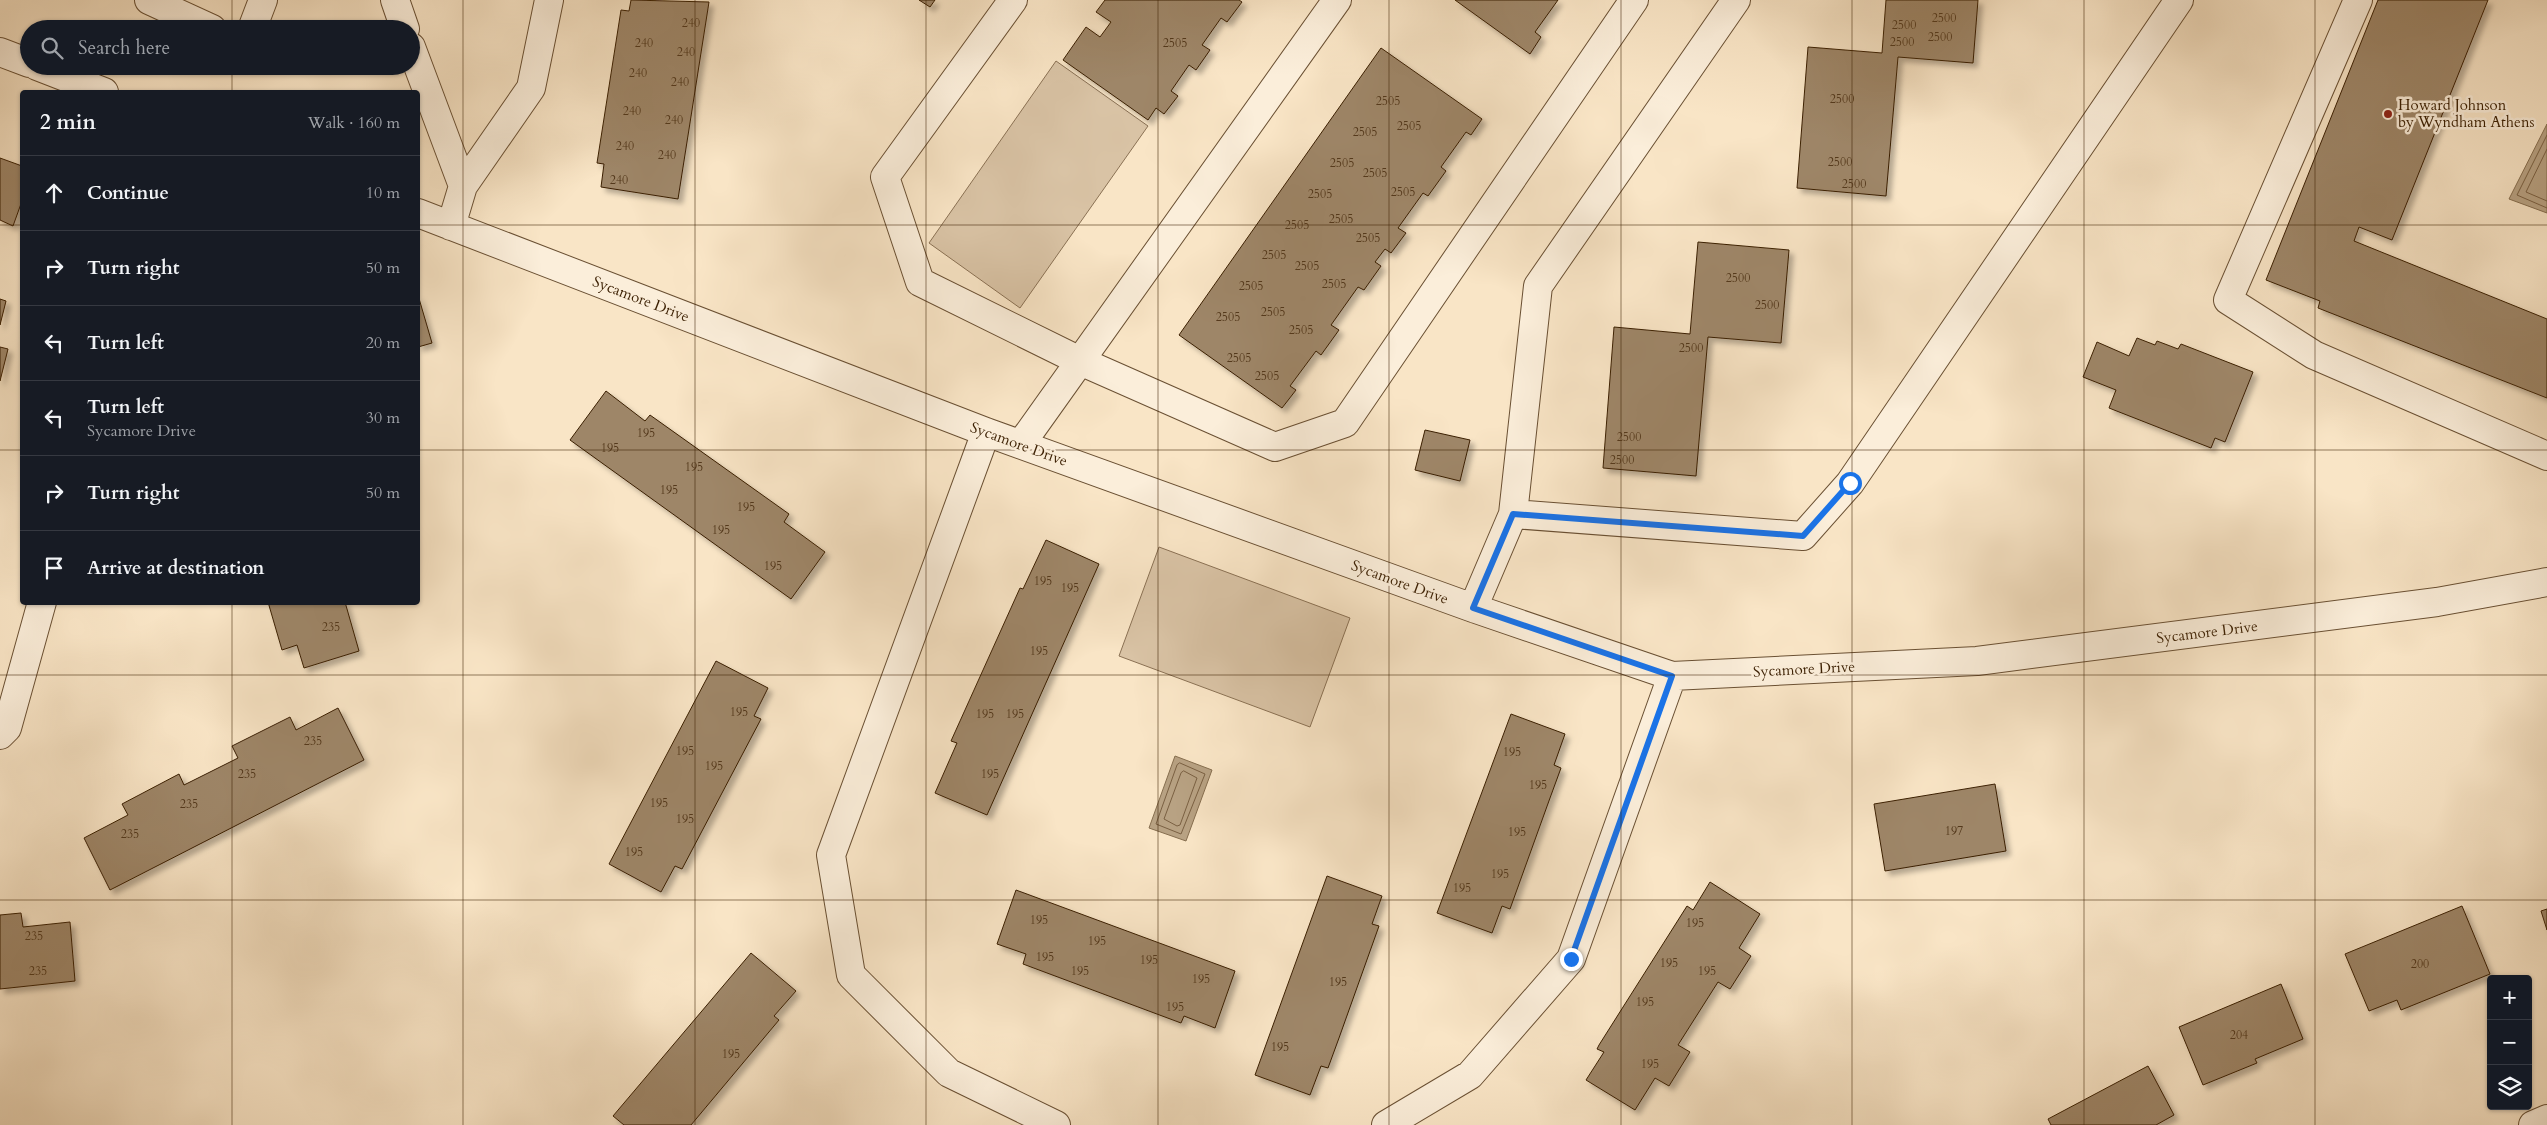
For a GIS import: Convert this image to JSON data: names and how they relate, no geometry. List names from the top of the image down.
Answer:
{
  "streets": {
    "street": ["Sycamore Drive"]
  },
  "places": ["Howard Johnson by Wyndham Athens"],
  "house_numbers": [
    "2500",
    "240",
    "2500",
    "2500",
    "2500",
    "240",
    "2505",
    "240",
    "240",
    "240",
    "2500",
    "2505",
    "240",
    "240",
    "2505",
    "2505",
    "240",
    "240",
    "2500",
    "2505",
    "2505",
    "240",
    "2500",
    "2505",
    "2505",
    "2505",
    "2505",
    "2505",
    "2505",
    "2505",
    "2500",
    "2505",
    "2505",
    "2500",
    "2505",
    "2505",
    "2505",
    "2500",
    "2505",
    "2505",
    "195",
    "2500",
    "195",
    "2500",
    "195",
    "195",
    "195",
    "195",
    "195",
    "195",
    "195",
    "235",
    "195",
    "195",
    "195",
    "195",
    "235",
    "195",
    "195",
    "195",
    "235",
    "195",
    "195",
    "195",
    "235",
    "195",
    "197",
    "195",
    "235",
    "195",
    "195",
    "195",
    "195",
    "195",
    "235",
    "195",
    "195",
    "195",
    "195",
    "200",
    "235",
    "195",
    "195",
    "195",
    "195",
    "195",
    "195",
    "204",
    "195",
    "195",
    "195"
  ],
  "page": {
    "search": "Search here",
    "heading": ["2 min", "Walk · 160 m"],
    "list": [
      ["Continue", "10 m"],
      ["Turn right", "50 m"],
      ["Turn left", "20 m"],
      ["Turn left", "Sycamore Drive", "30 m"],
      ["Turn right", "50 m"],
      "Arrive at destination"
    ],
    "map_buttons": ["+", "−"]
  }
}
